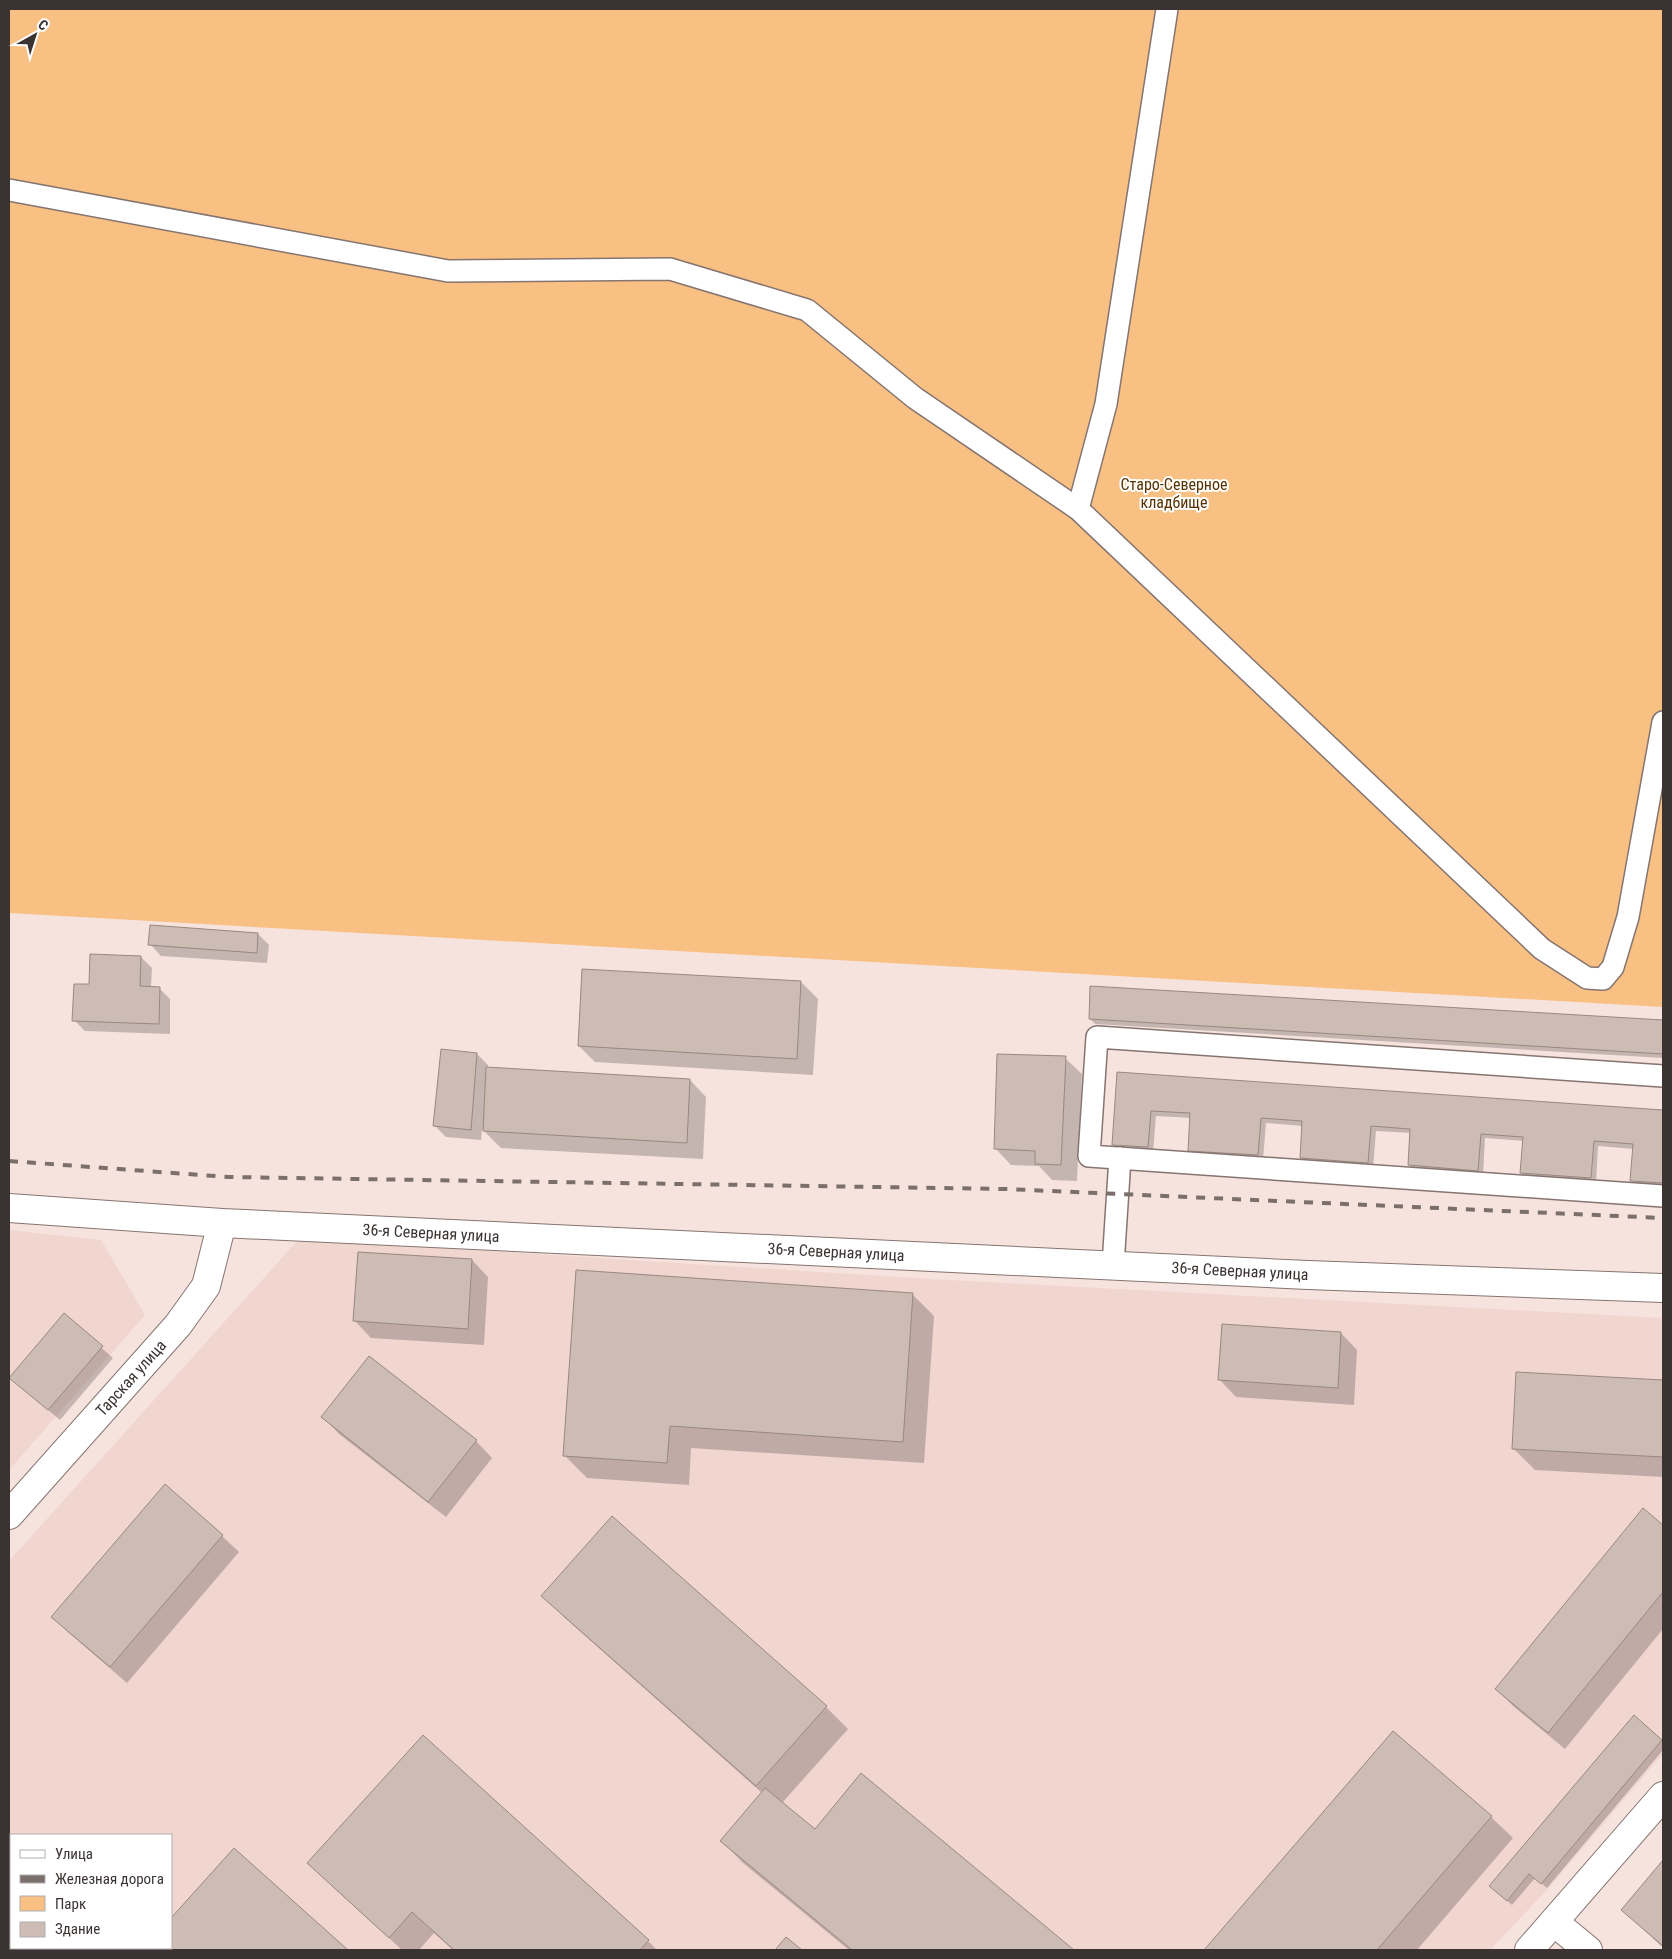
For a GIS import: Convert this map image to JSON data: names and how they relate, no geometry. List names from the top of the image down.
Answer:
{
  "streets": {
    "main road": ["36-я Северная улица", "Тарская улица"]
  },
  "crossings": [
    ["36-я Северная улица", "Тарская улица"]
  ],
  "parks": ["Старо-Северное кладбище"],
  "legend": [
    "Улица",
    "Железная дорога",
    "Парк",
    "Здание"
  ],
  "north": "top right"
}
